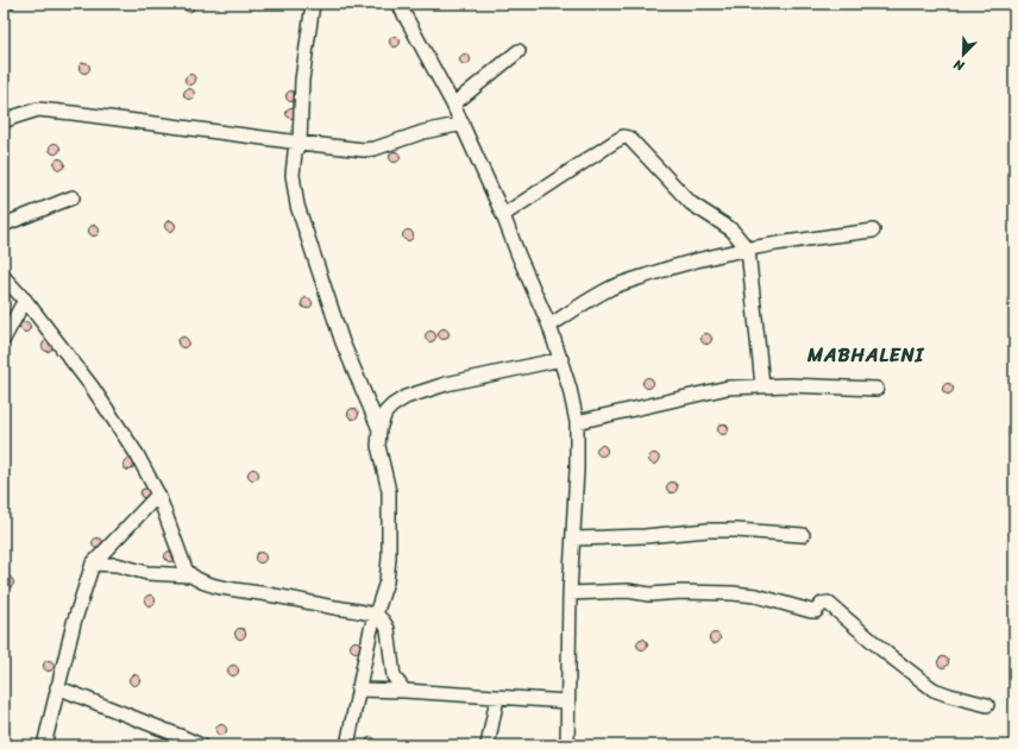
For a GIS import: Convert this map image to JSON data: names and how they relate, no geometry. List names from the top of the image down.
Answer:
{
  "districts": ["MABHALENI"],
  "north": "bottom left"
}
